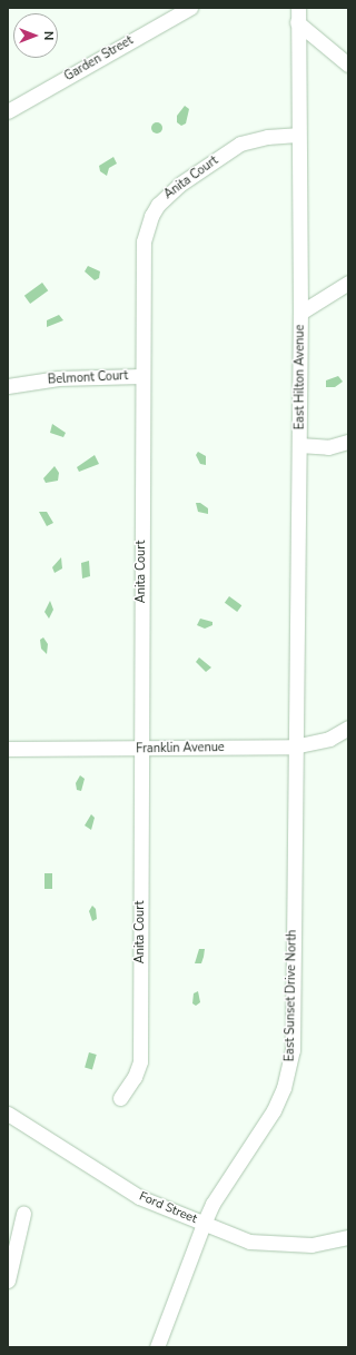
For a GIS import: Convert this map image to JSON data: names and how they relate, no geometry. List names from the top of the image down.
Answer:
{
  "streets": {
    "street": [
      "Garden Street",
      "Anita Court",
      "East Hilton Avenue",
      "Belmont Court",
      "Franklin Avenue",
      "East Sunset Drive North",
      "Ford Street"
    ]
  },
  "crossings": [
    ["Anita Court", "East Hilton Avenue"],
    ["Anita Court", "Belmont Court"],
    ["Anita Court", "Franklin Avenue"],
    ["East Hilton Avenue", "Franklin Avenue"],
    ["East Hilton Avenue", "East Sunset Drive North"],
    ["Franklin Avenue", "East Sunset Drive North"],
    ["East Sunset Drive North", "Ford Street"]
  ],
  "north": "right"
}
